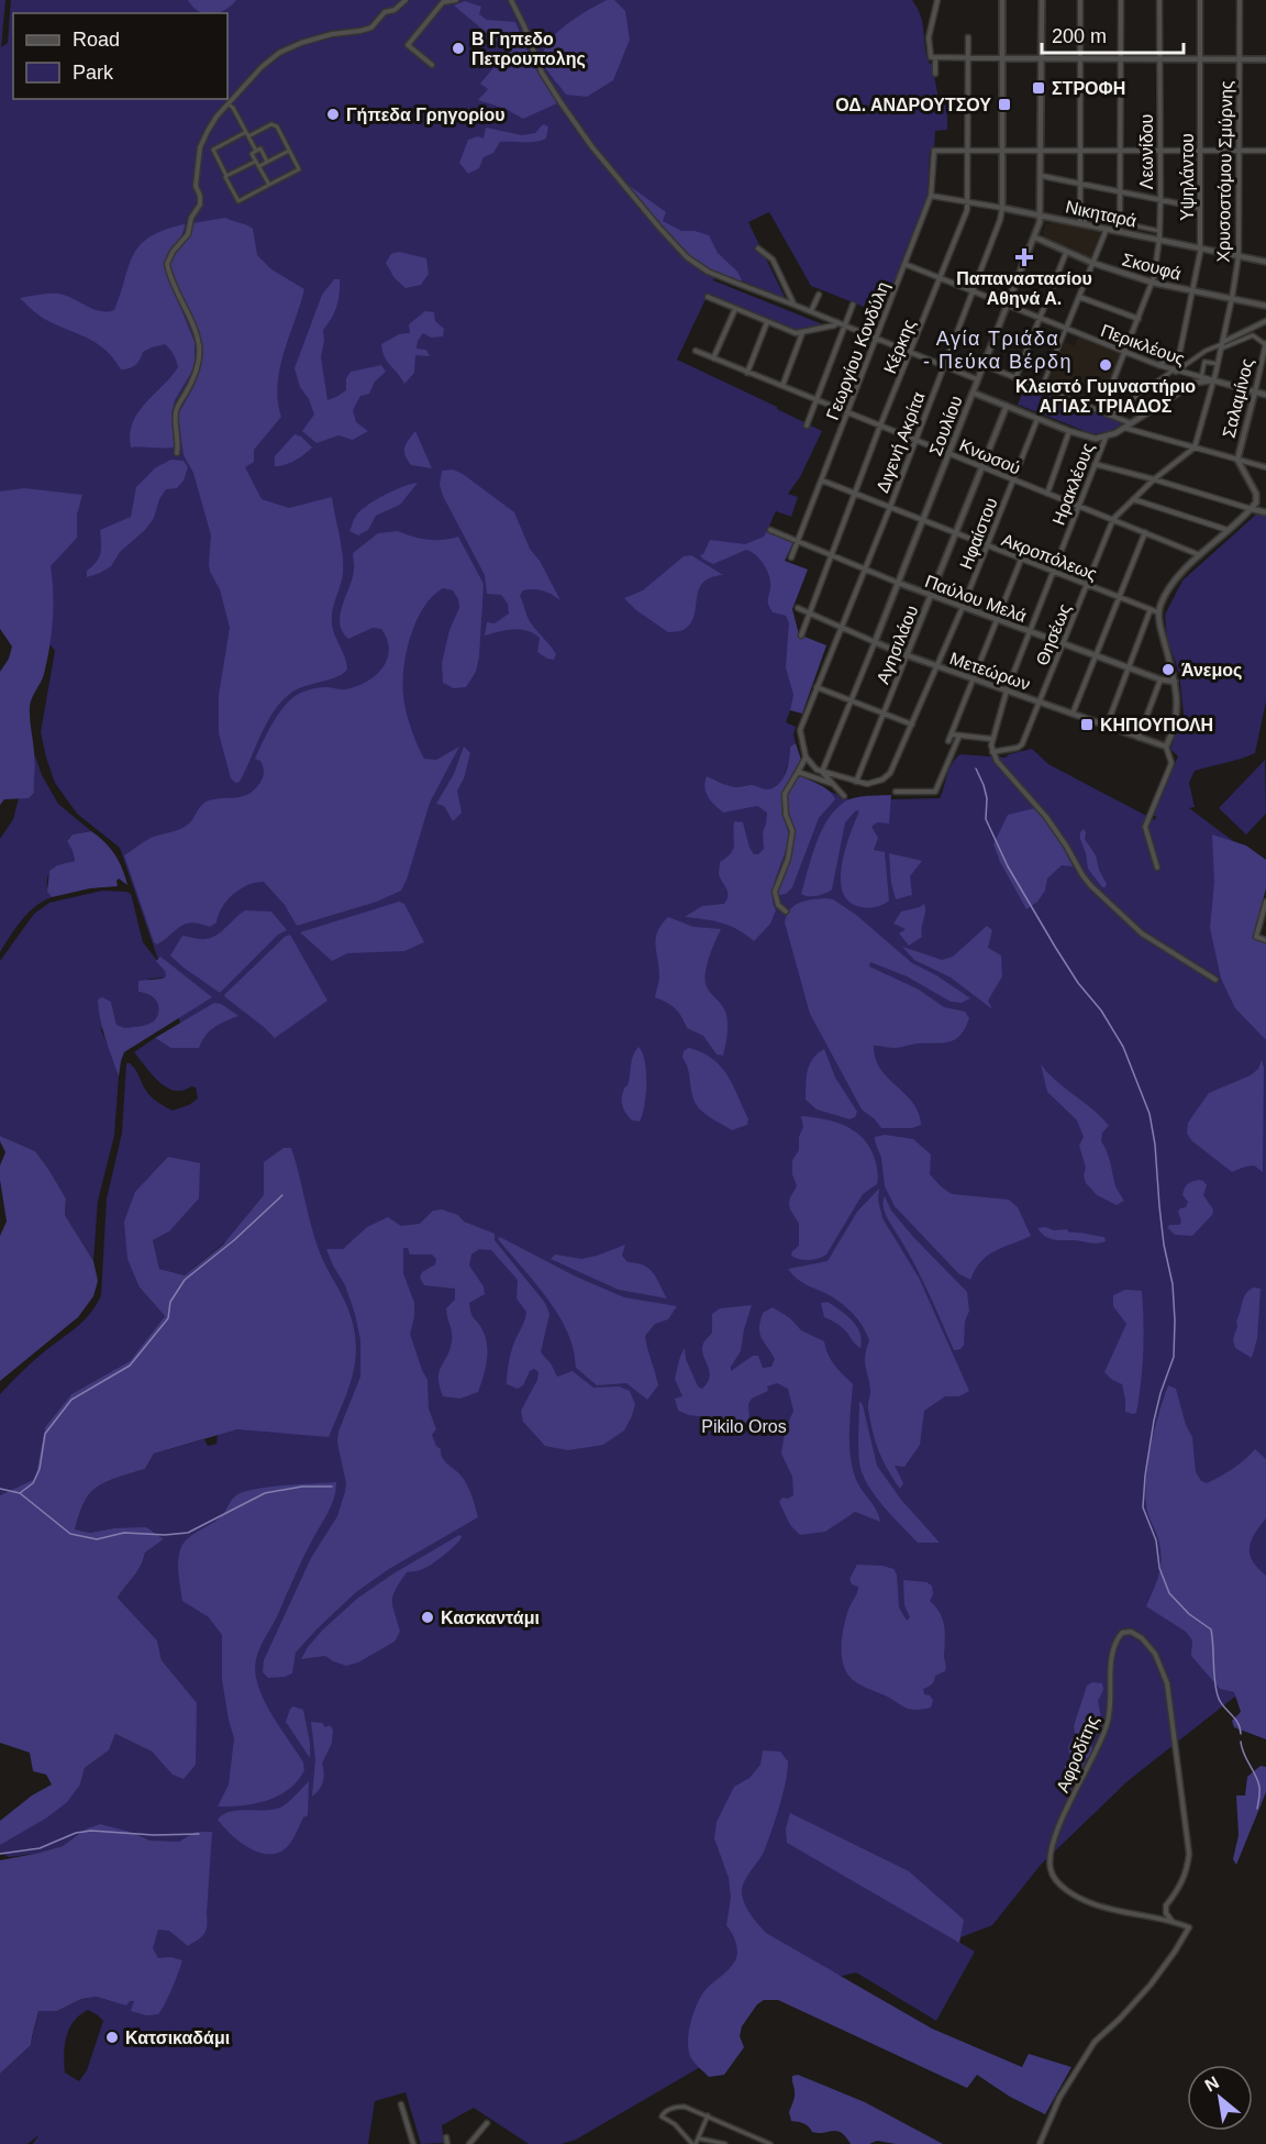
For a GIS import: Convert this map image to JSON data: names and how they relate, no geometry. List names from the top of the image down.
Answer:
{
  "streets": {
    "street": [
      "Λεωνίδου",
      "Χρυσοστόμου Σμύρνης",
      "Υψηλάντου",
      "Νικηταρά",
      "Σκουφά",
      "Περικλέους",
      "Κέρκης",
      "Γεωργίου Κονδύλη",
      "Σαλαμίνος",
      "Σουλίου",
      "Διγενή Ακρίτα",
      "Κνωσού",
      "Ηρακλέους",
      "Ηφαίστου",
      "Ακροπόλεως",
      "Παύλου Μελά",
      "Θησέως",
      "Αγησιλάου",
      "Μετεώρων",
      "Αφροδίτης"
    ]
  },
  "crossings": [
    ["Λεωνίδου", "Νικηταρά"],
    ["Λεωνίδου", "Σκουφά"],
    ["Λεωνίδου", "Περικλέους"],
    ["Χρυσοστόμου Σμύρνης", "Νικηταρά"],
    ["Χρυσοστόμου Σμύρνης", "Σκουφά"],
    ["Χρυσοστόμου Σμύρνης", "Περικλέους"],
    ["Χρυσοστόμου Σμύρνης", "Θησέως"],
    ["Υψηλάντου", "Νικηταρά"],
    ["Υψηλάντου", "Σκουφά"],
    ["Υψηλάντου", "Περικλέους"],
    ["Νικηταρά", "Κέρκης"],
    ["Νικηταρά", "Γεωργίου Κονδύλη"],
    ["Νικηταρά", "Σουλίου"],
    ["Νικηταρά", "Διγενή Ακρίτα"],
    ["Σκουφά", "Σουλίου"],
    ["Περικλέους", "Κέρκης"],
    ["Περικλέους", "Γεωργίου Κονδύλη"],
    ["Περικλέους", "Σαλαμίνος"],
    ["Περικλέους", "Σουλίου"],
    ["Περικλέους", "Διγενή Ακρίτα"],
    ["Κέρκης", "Γεωργίου Κονδύλη"],
    ["Κέρκης", "Κνωσού"],
    ["Κέρκης", "Ακροπόλεως"],
    ["Κέρκης", "Παύλου Μελά"],
    ["Κέρκης", "Μετεώρων"],
    ["Γεωργίου Κονδύλη", "Κνωσού"],
    ["Γεωργίου Κονδύλη", "Ακροπόλεως"],
    ["Γεωργίου Κονδύλη", "Παύλου Μελά"],
    ["Σουλίου", "Κνωσού"],
    ["Σουλίου", "Ακροπόλεως"],
    ["Σουλίου", "Παύλου Μελά"],
    ["Σουλίου", "Μετεώρων"],
    ["Διγενή Ακρίτα", "Κνωσού"],
    ["Διγενή Ακρίτα", "Ακροπόλεως"],
    ["Διγενή Ακρίτα", "Παύλου Μελά"],
    ["Διγενή Ακρίτα", "Μετεώρων"],
    ["Κνωσού", "Ηρακλέους"],
    ["Κνωσού", "Ηφαίστου"],
    ["Κνωσού", "Θησέως"],
    ["Κνωσού", "Αγησιλάου"],
    ["Ηρακλέους", "Ακροπόλεως"],
    ["Ηρακλέους", "Παύλου Μελά"],
    ["Ηρακλέους", "Μετεώρων"],
    ["Ηφαίστου", "Ακροπόλεως"],
    ["Ηφαίστου", "Παύλου Μελά"],
    ["Ηφαίστου", "Αγησιλάου"],
    ["Ηφαίστου", "Μετεώρων"],
    ["Ακροπόλεως", "Θησέως"],
    ["Ακροπόλεως", "Αγησιλάου"],
    ["Παύλου Μελά", "Θησέως"],
    ["Παύλου Μελά", "Αγησιλάου"],
    ["Θησέως", "Μετεώρων"],
    ["Αγησιλάου", "Μετεώρων"]
  ],
  "districts": ["Αγία Τριάδα - Πεύκα Βέρδη"],
  "parks": ["Pikilo Oros"],
  "places": {
    "other": [
      "Β Γηπεδο Πετρουπολης",
      "Γήπεδα Γρηγορίου",
      "Κλειστό Γυμναστήριο ΑΓΙΑΣ ΤΡΙΑΔΟΣ",
      "Άνεμος",
      "Κασκαντάμι",
      "Κατσικαδάμι"
    ],
    "transit": ["ΣΤΡΟΦΗ", "ΟΔ. ΑΝΔΡΟΥΤΣΟΥ", "ΚΗΠΟΥΠΟΛΗ"],
    "health": ["Παπαναστασίου Αθηνά Α."]
  },
  "legend": ["Road", "Park"],
  "scale_bar": "200 m",
  "north": "top left"
}
